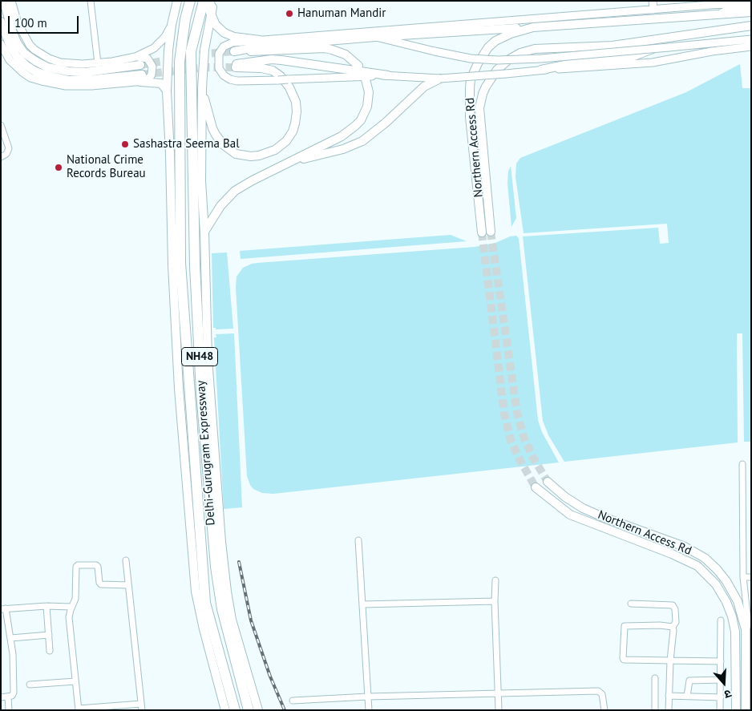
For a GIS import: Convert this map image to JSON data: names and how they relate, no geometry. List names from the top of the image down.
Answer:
{
  "streets": {
    "highway": ["NH48", "Delhi-Gurugram Expressway"],
    "main road": ["Northern Access Rd"]
  },
  "places": ["Hanuman Mandir", "Sashastra Seema Bal", "National Crime Records Bureau"],
  "scale_bar": "100 m",
  "north": "bottom"
}
